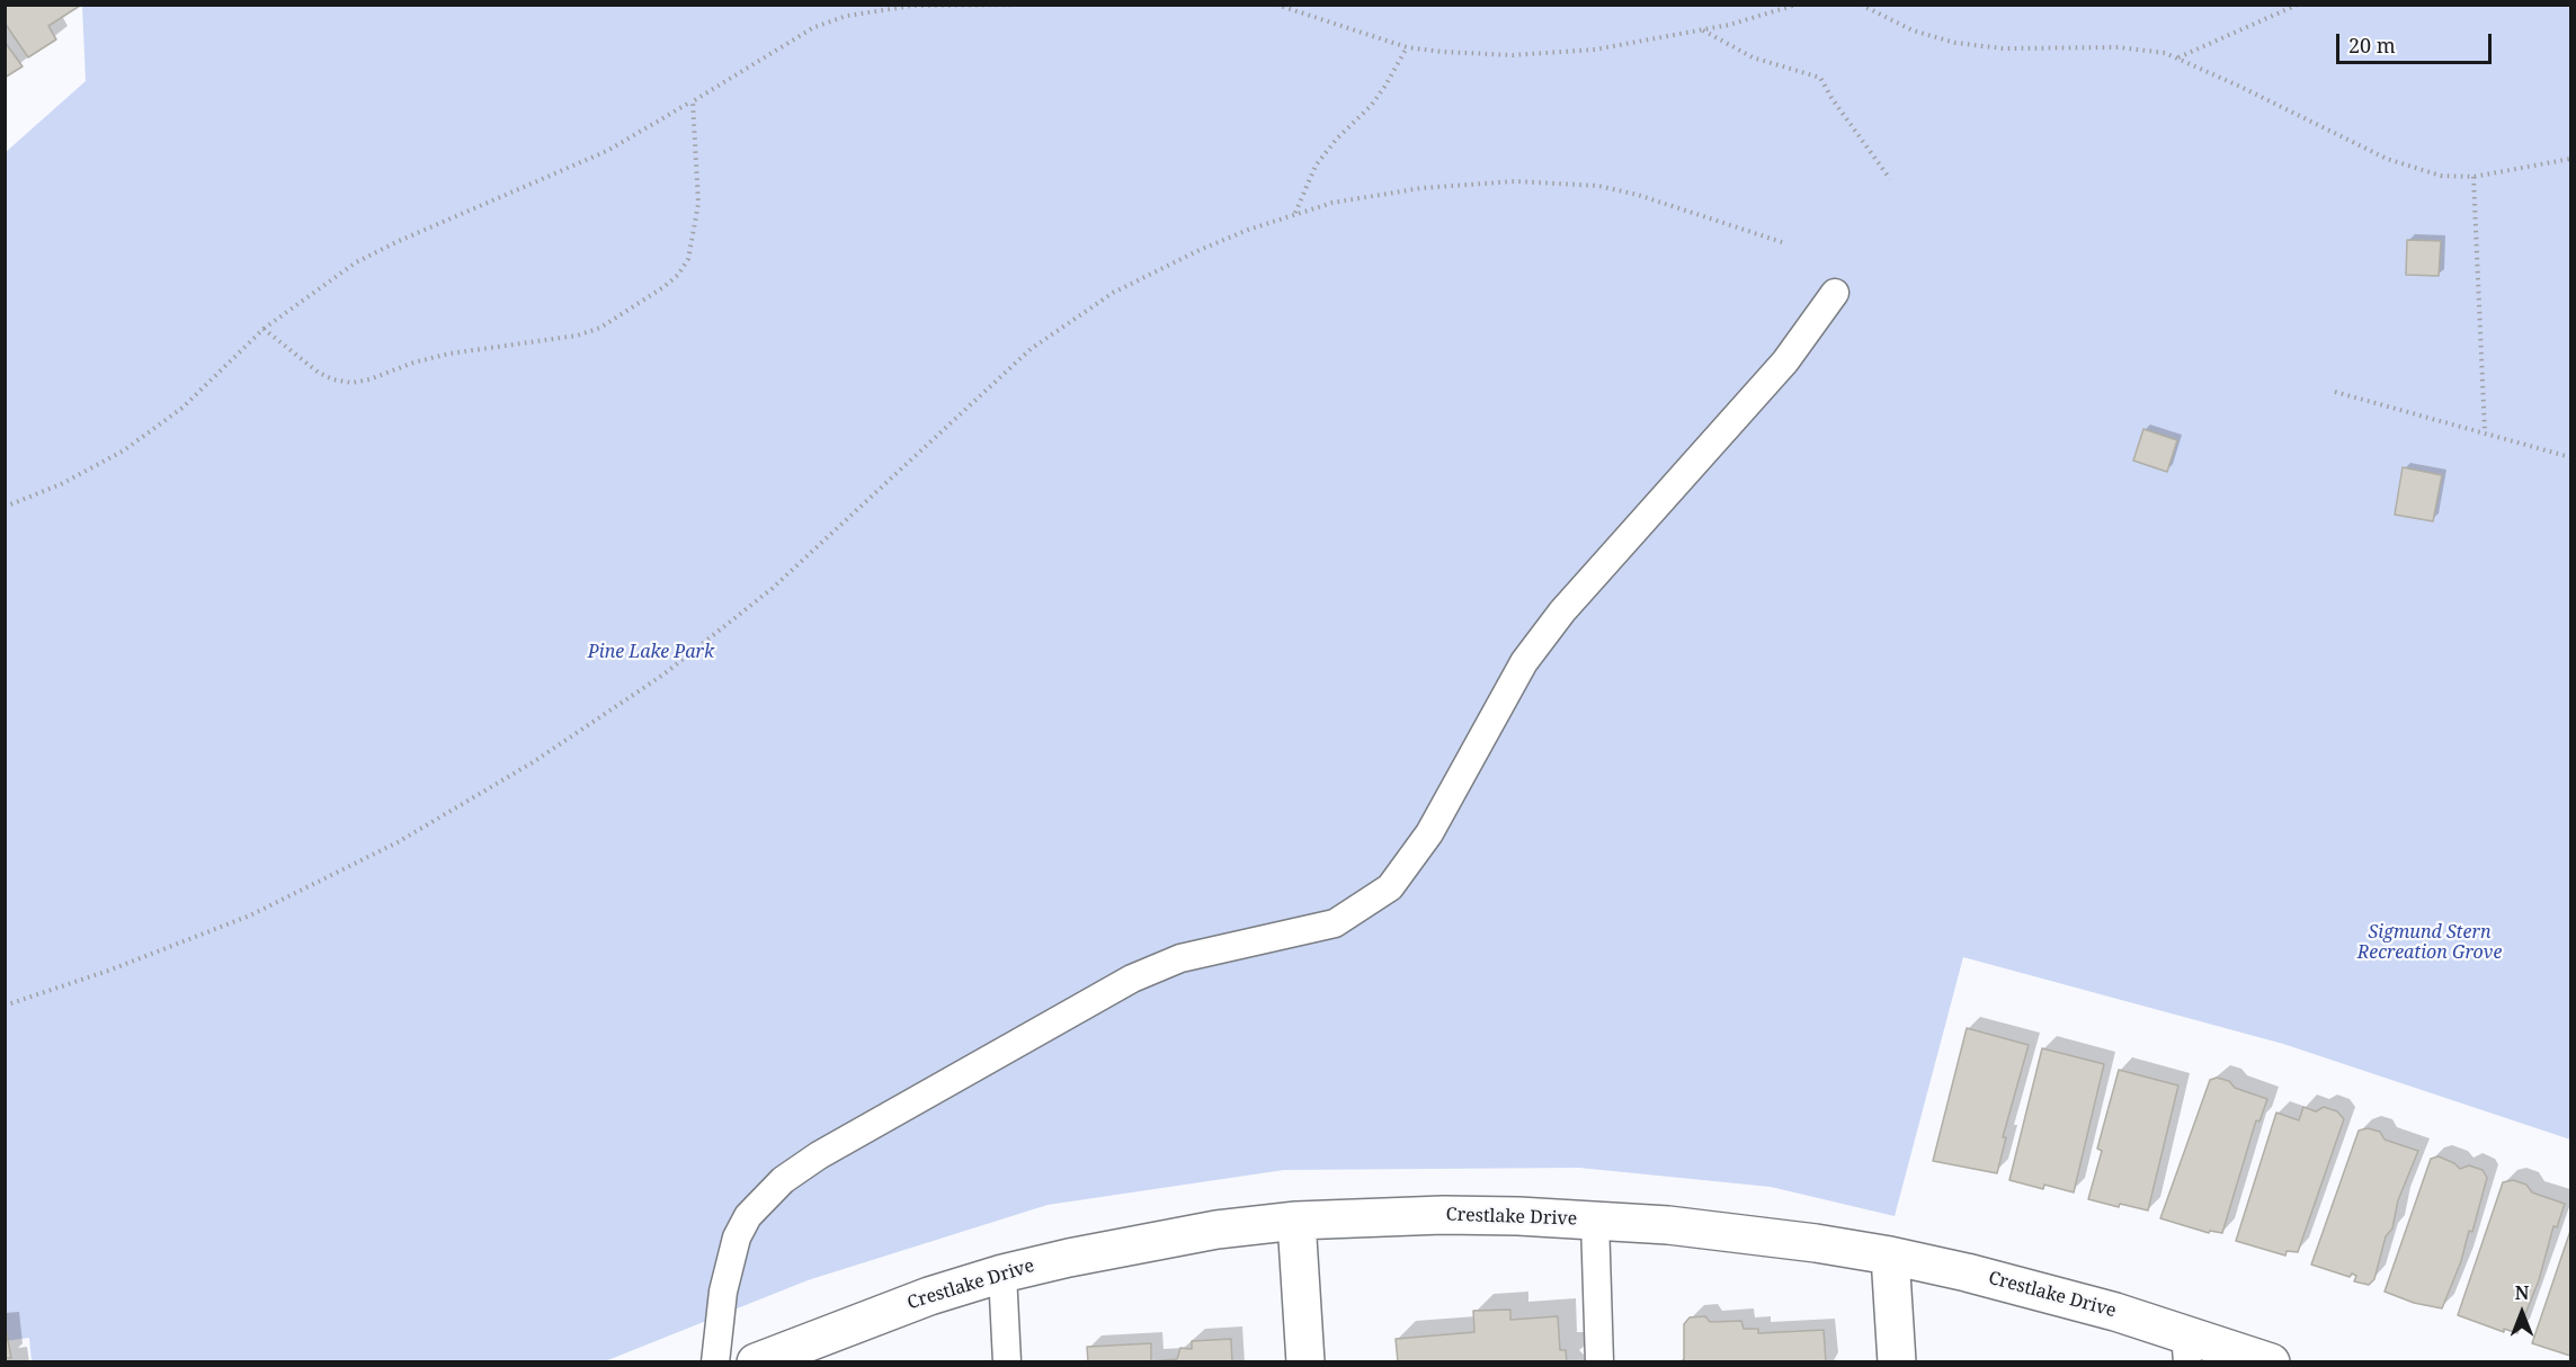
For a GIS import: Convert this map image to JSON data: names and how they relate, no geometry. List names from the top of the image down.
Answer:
{
  "streets": {
    "street": ["Crestlake Drive"]
  },
  "parks": ["Pine Lake Park", "Sigmund Stern Recreation Grove"],
  "scale_bar": "20 m",
  "north": "top"
}
